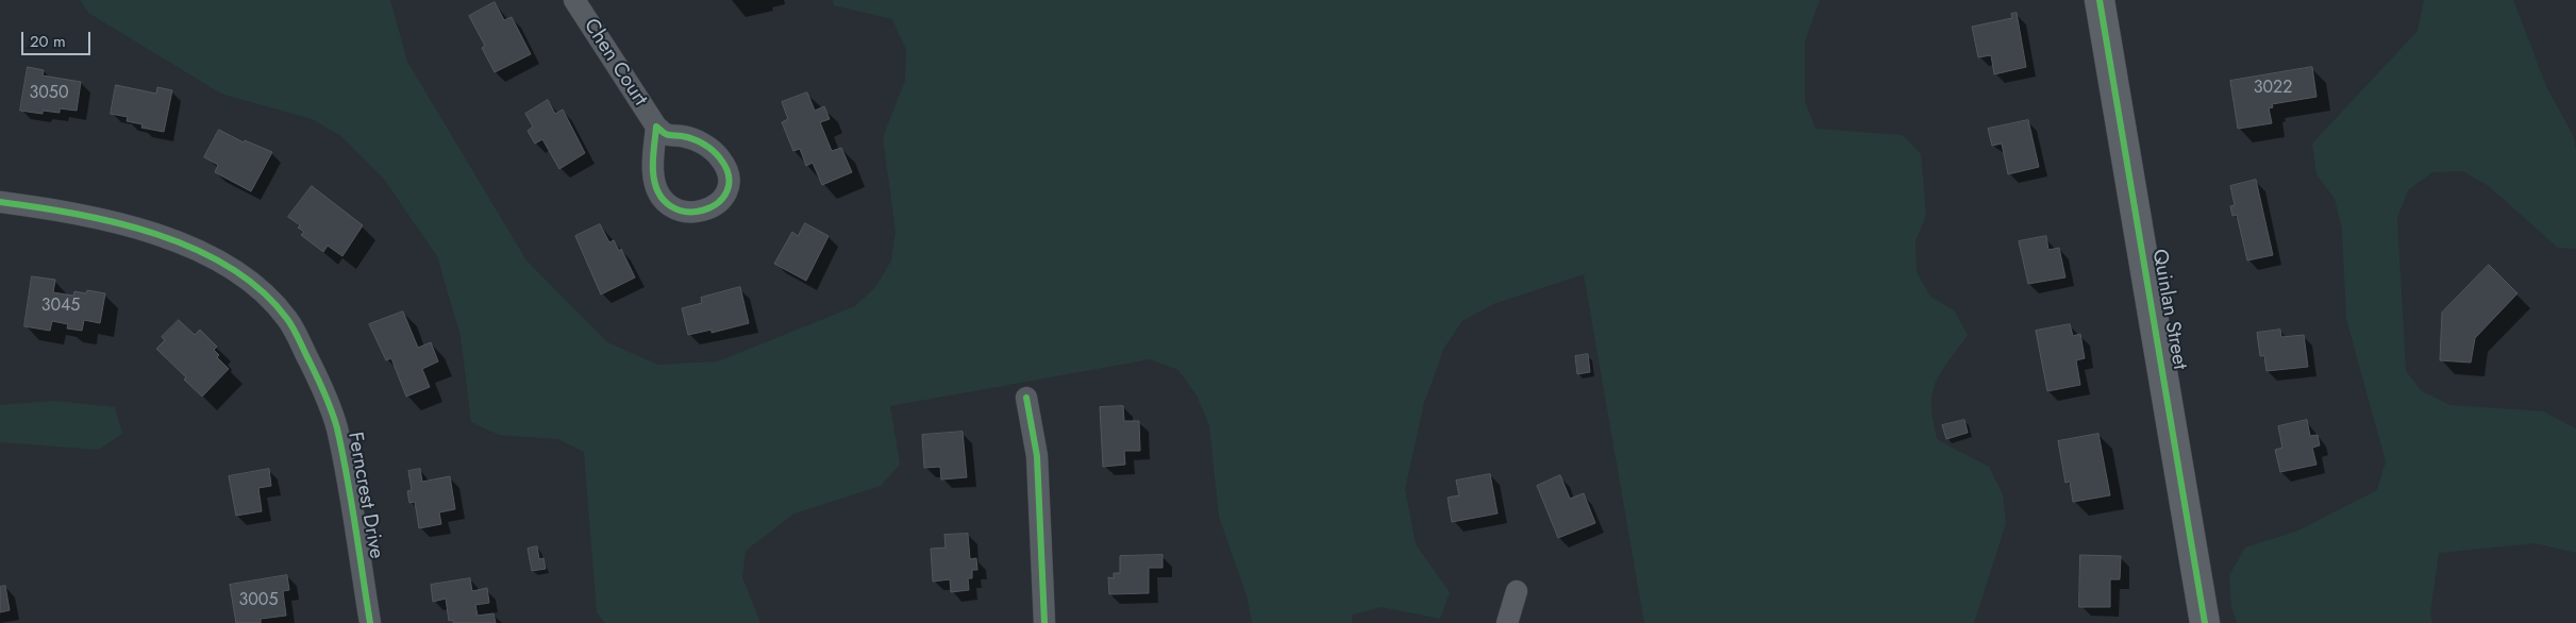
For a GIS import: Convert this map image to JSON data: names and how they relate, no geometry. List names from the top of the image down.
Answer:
{
  "streets": {
    "street": ["Chen Court", "Quinlan Street", "Ferncrest Drive"]
  },
  "house_numbers": [
    "3022",
    "3050",
    "3045",
    "3005"
  ],
  "scale_bar": "20 m"
}
